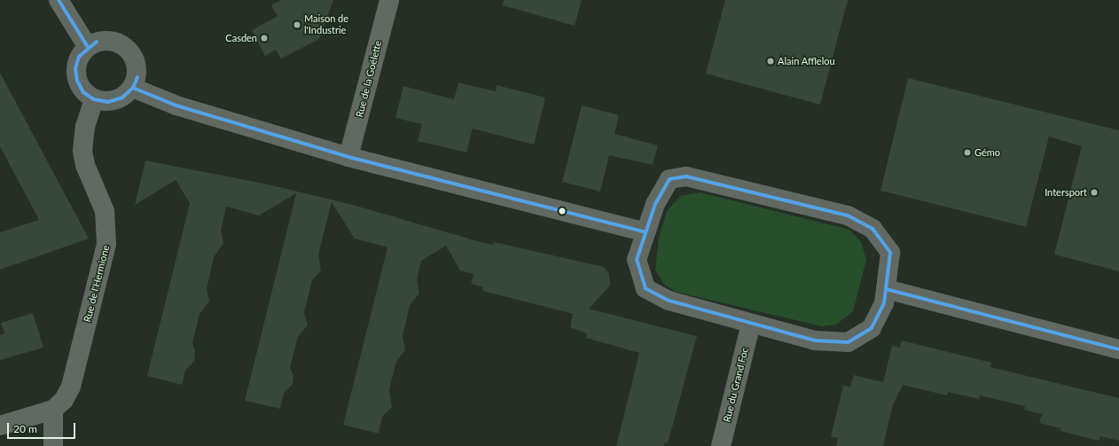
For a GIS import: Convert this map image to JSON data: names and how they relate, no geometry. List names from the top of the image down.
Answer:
{
  "streets": {
    "street": ["Rue de la Goélette", "Rue de l'Hermione", "Rue du Grand Foc"]
  },
  "places": [
    "Maison de l'Industrie",
    "Casden",
    "Alain Afflelou",
    "Gémo",
    "Intersport"
  ],
  "scale_bar": "20 m"
}
